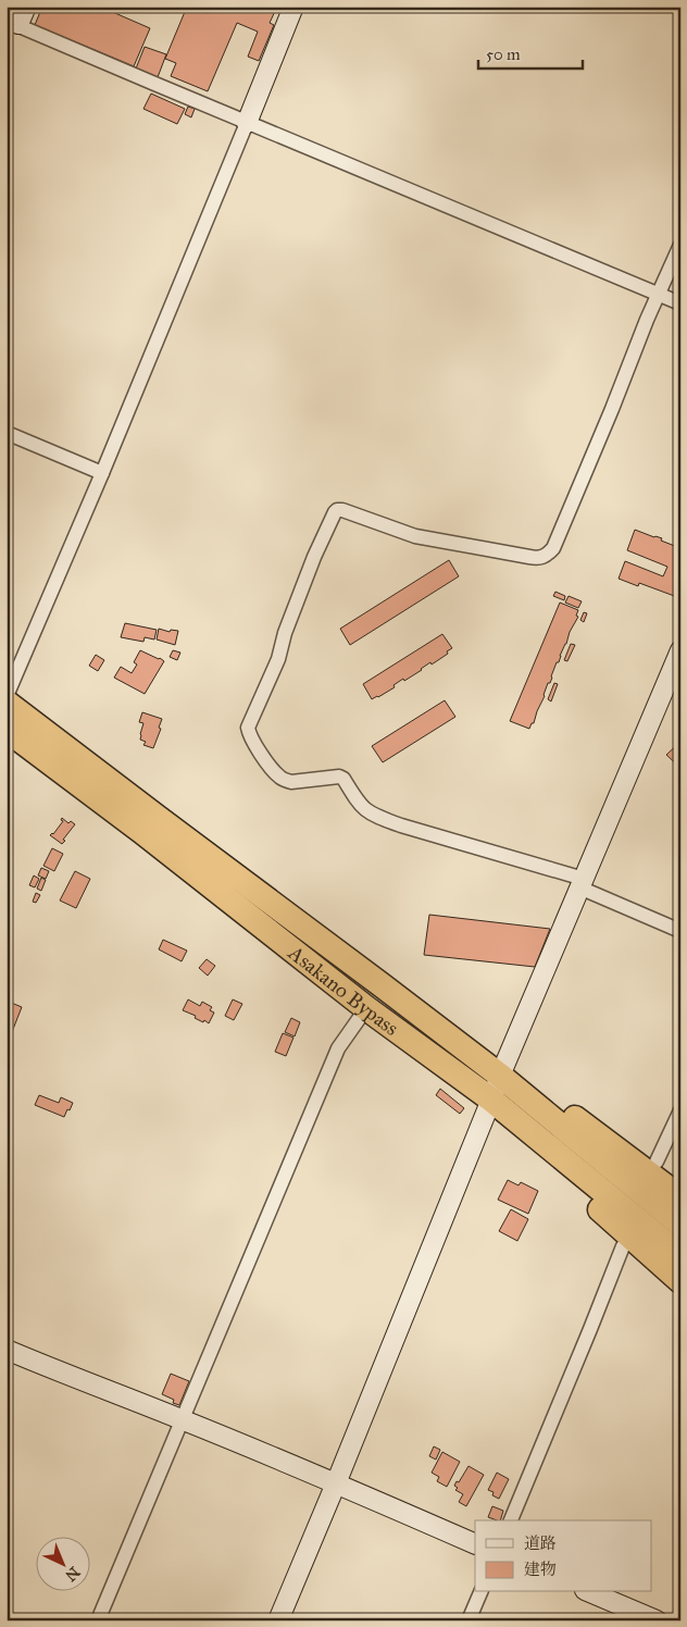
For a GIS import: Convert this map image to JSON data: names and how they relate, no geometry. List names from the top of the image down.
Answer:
{
  "streets": {
    "highway": ["Asakano Bypass"]
  },
  "legend": ["道路", "建物"],
  "scale_bar": "50 m",
  "north": "bottom right"
}
